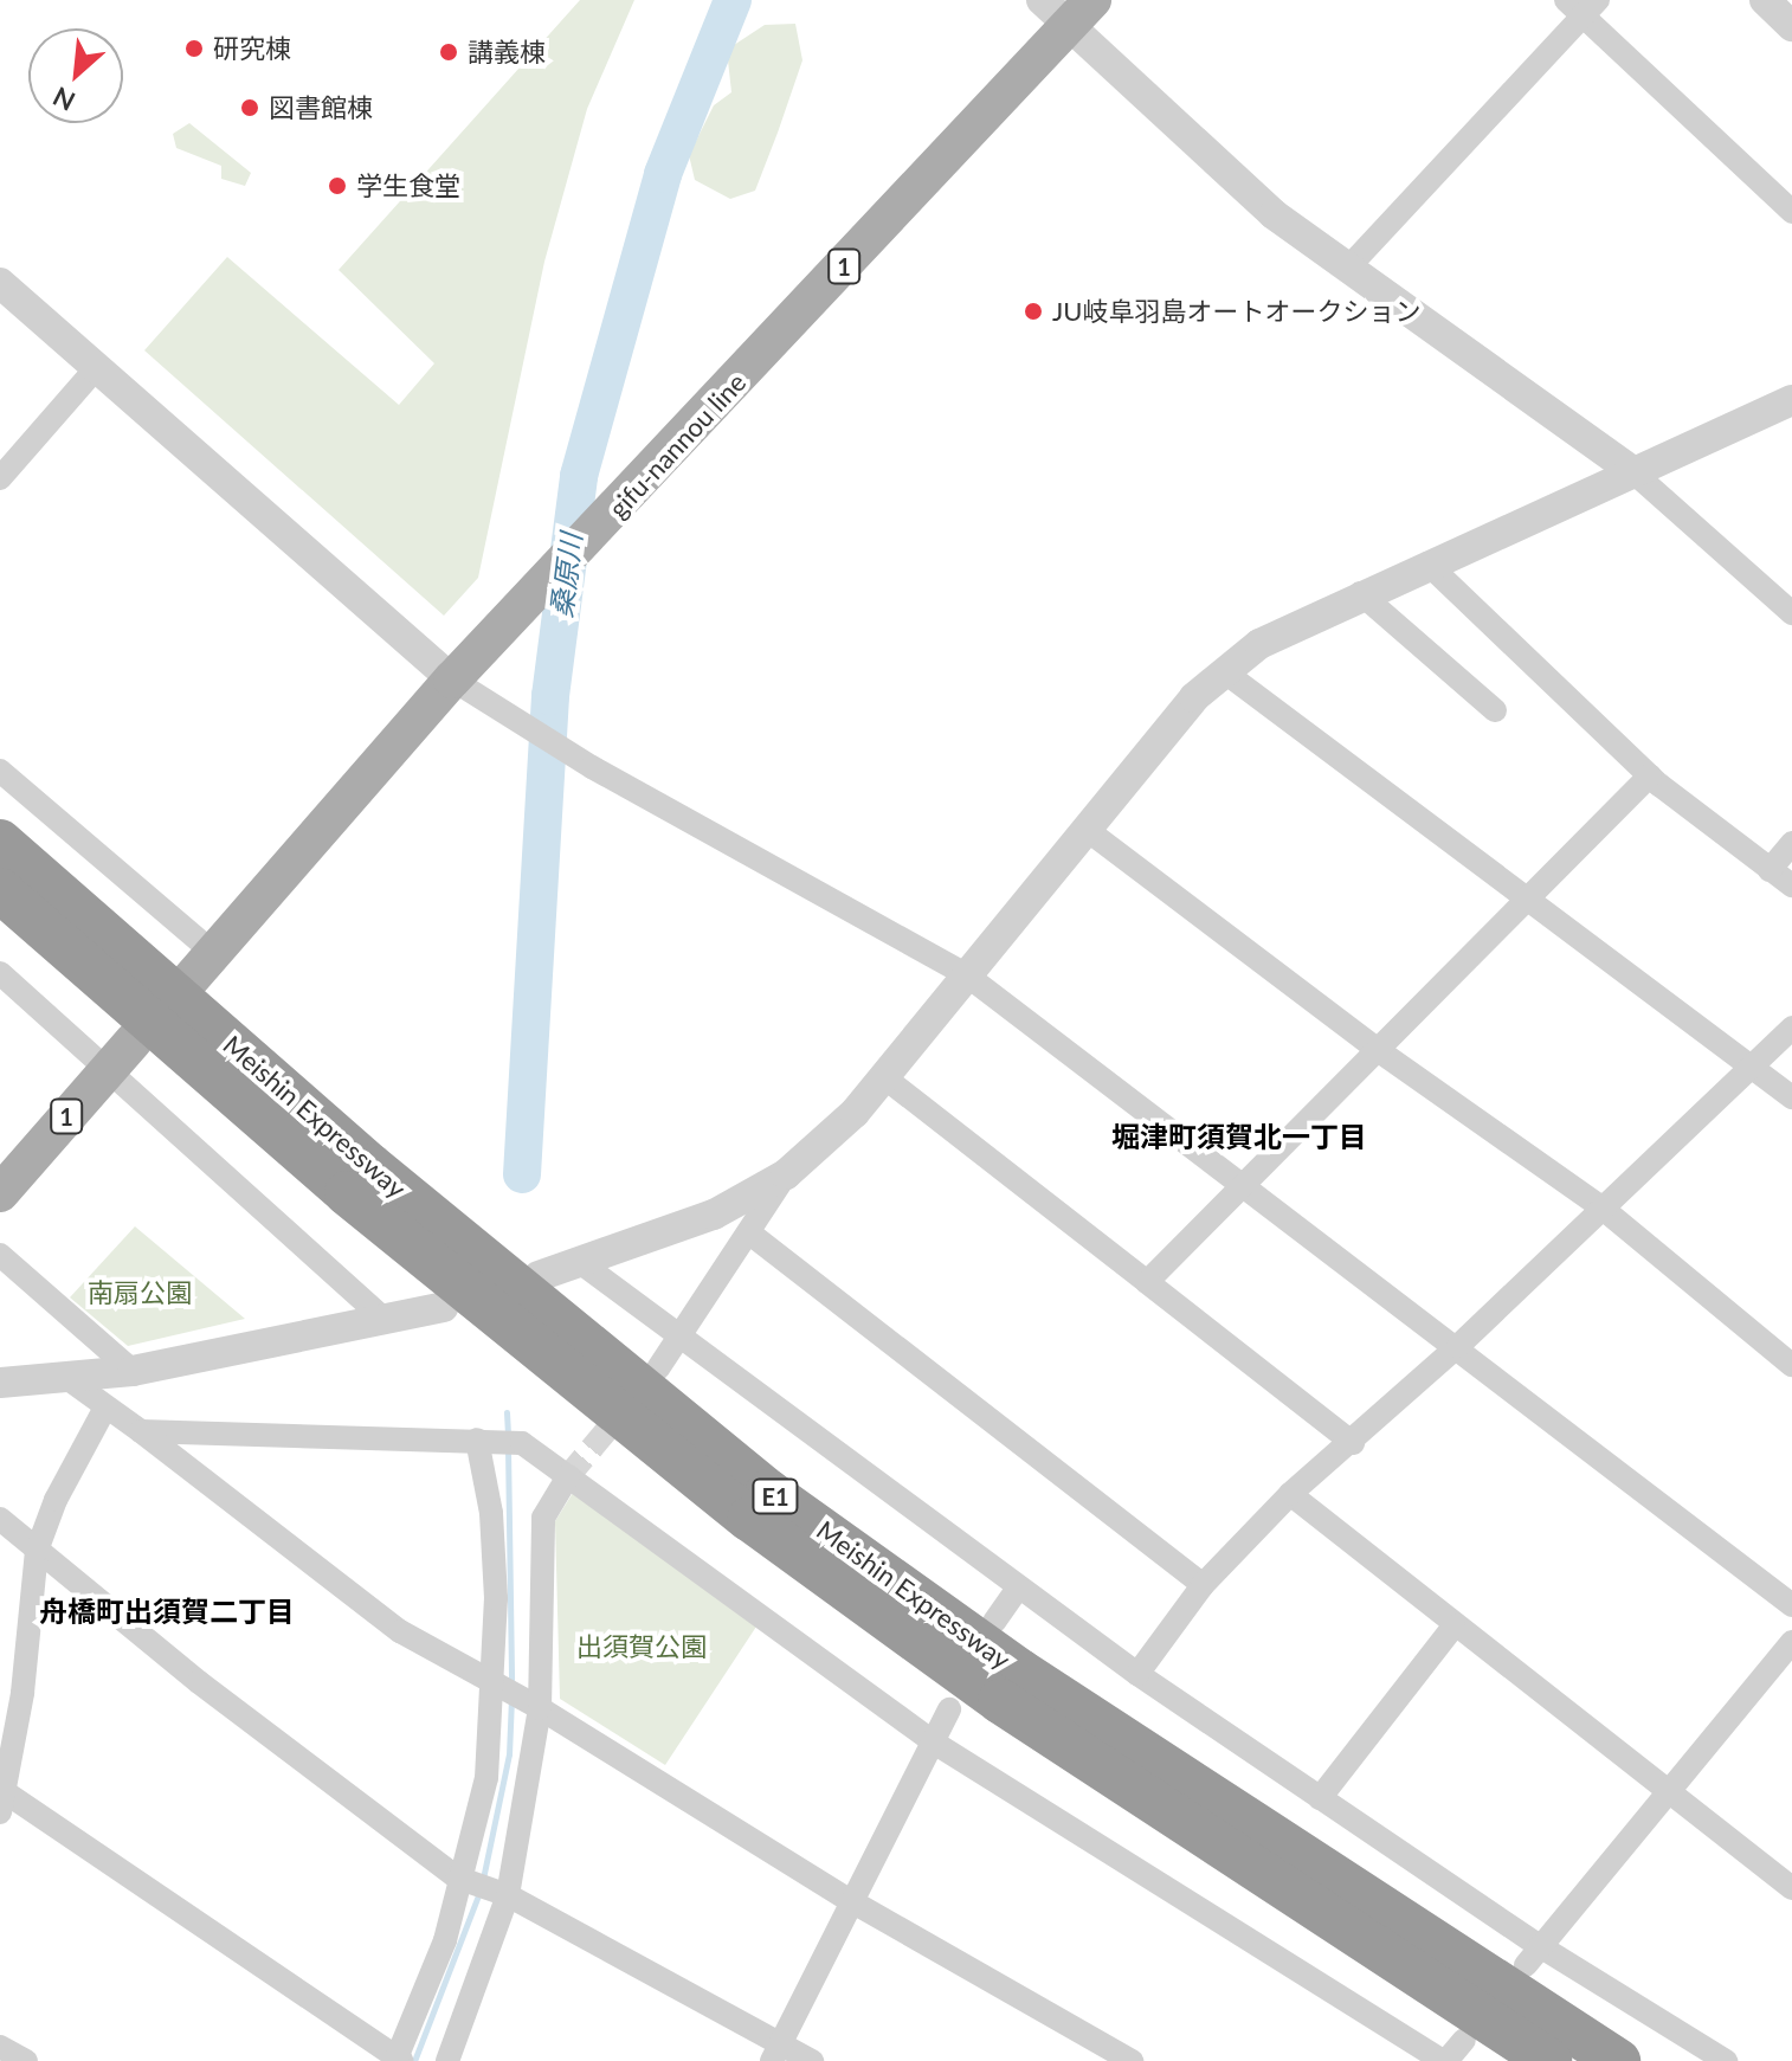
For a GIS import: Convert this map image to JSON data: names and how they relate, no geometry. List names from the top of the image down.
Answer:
{
  "streets": {
    "highway": ["Meishin Expressway", "E1"],
    "main road": ["1", "gifu-nannou line"]
  },
  "districts": ["堀津町須賀北一丁目", "舟橋町出須賀二丁目"],
  "water": ["桑原川"],
  "parks": ["南扇公園", "出須賀公園"],
  "places": [
    "研究棟",
    "講義棟",
    "図書館棟",
    "学生食堂",
    "JU岐阜羽島オートオークション"
  ],
  "north": "bottom left"
}
